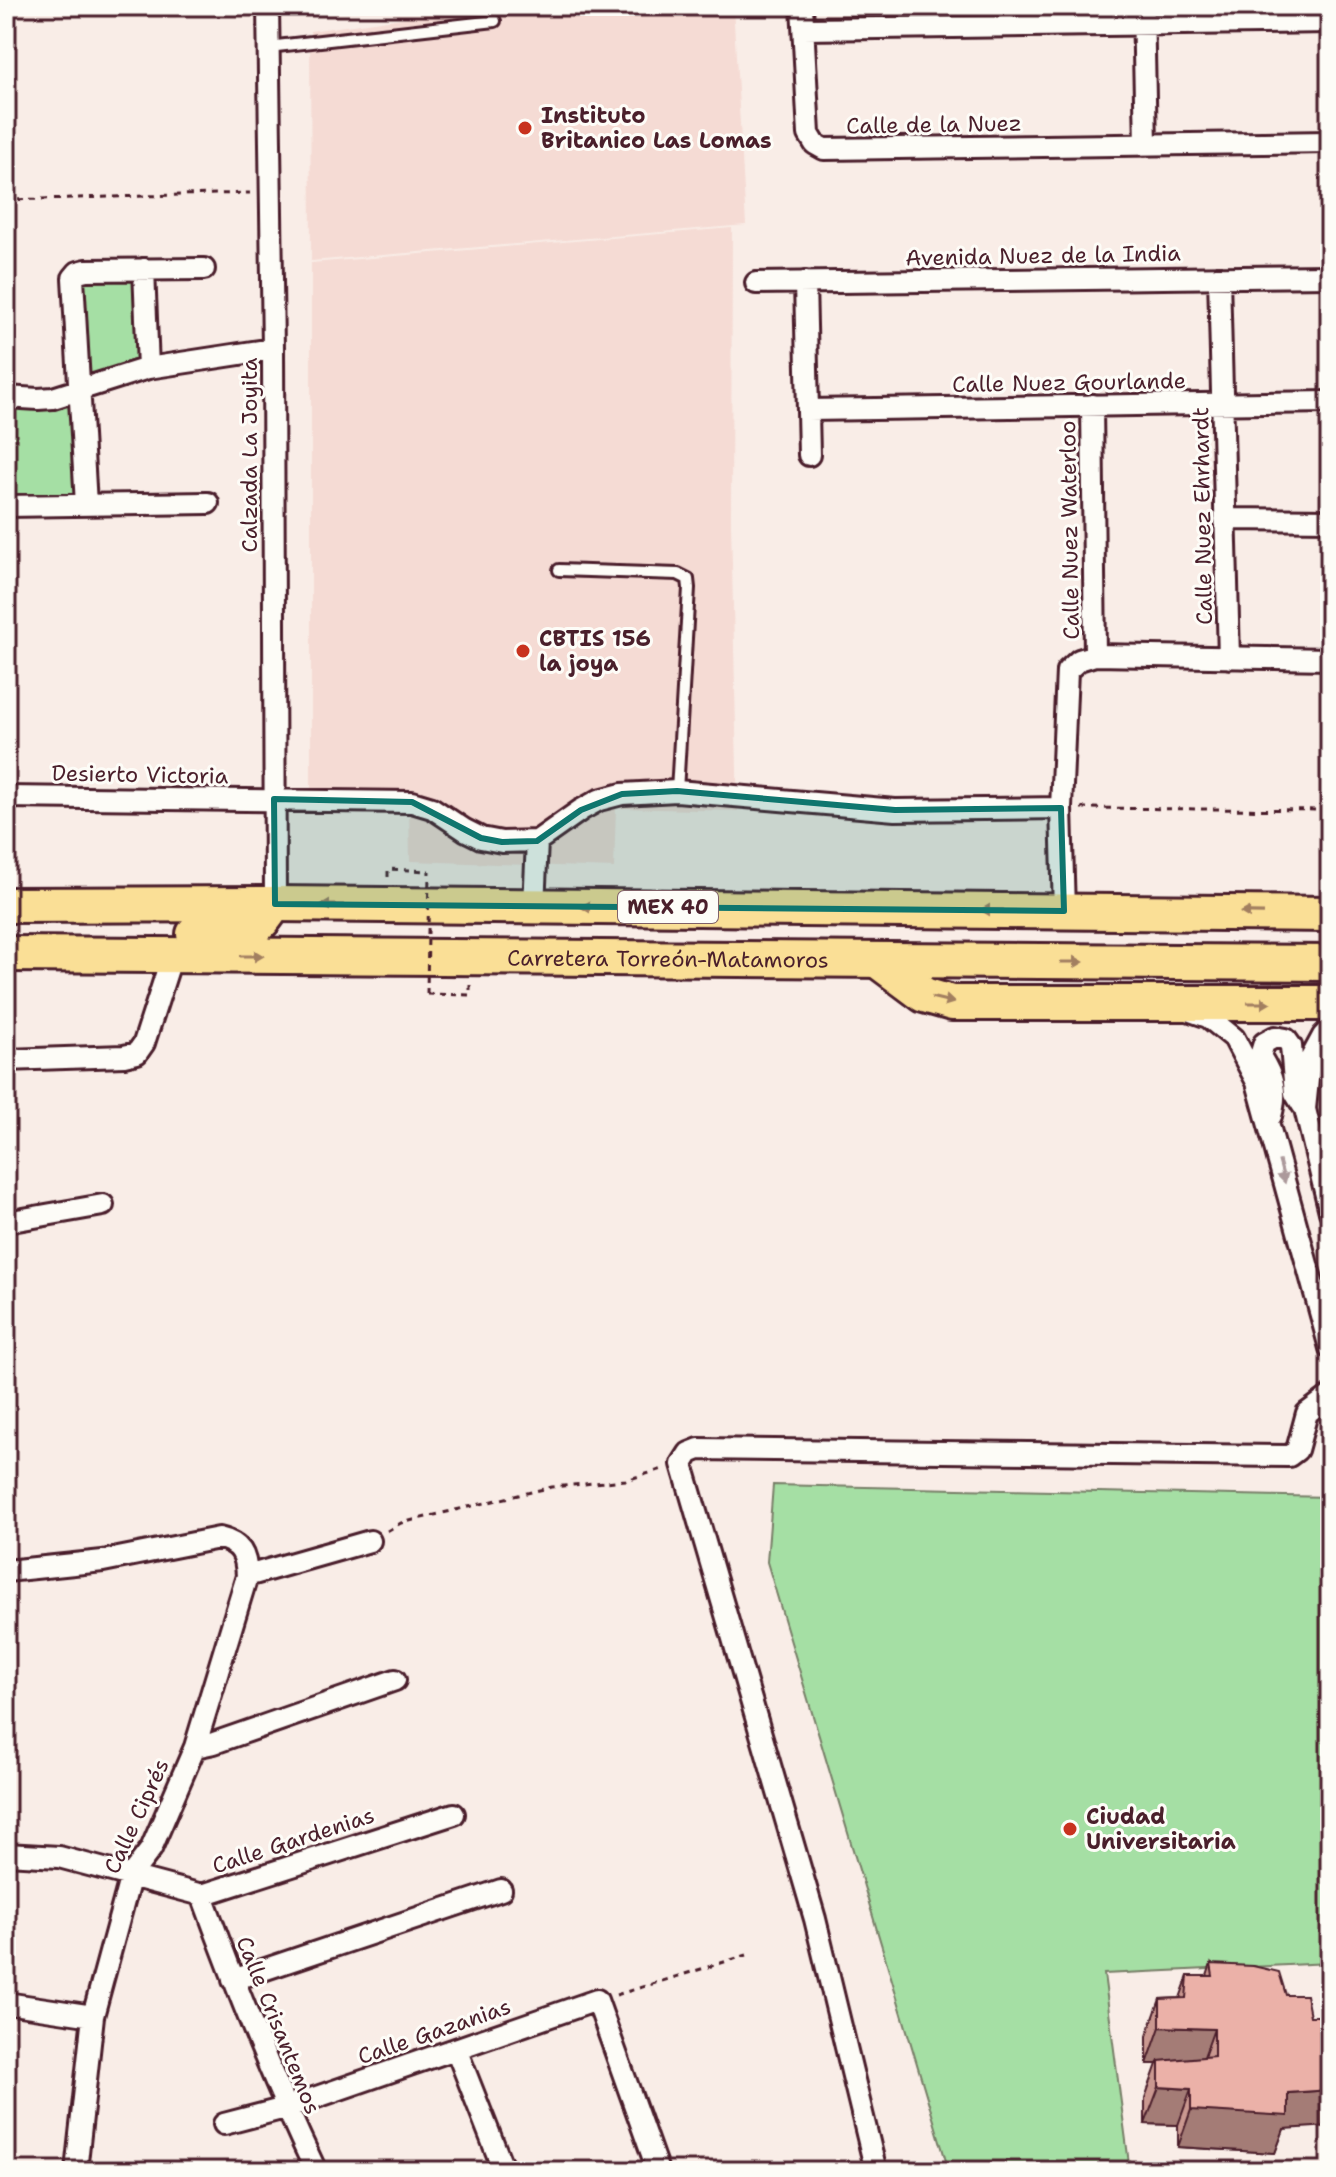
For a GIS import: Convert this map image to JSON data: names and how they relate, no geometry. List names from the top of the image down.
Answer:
{
  "streets": {
    "highway": ["MEX 40", "Carretera Torreón-Matamoros"],
    "street": [
      "Calle de la Nuez",
      "Avenida Nuez de la India",
      "Calle Nuez Gourlande",
      "Calzada La Joyita",
      "Calle Nuez Ehrhardt",
      "Calle Nuez Waterloo",
      "Desierto Victoria",
      "Calle Ciprés",
      "Calle Gardenias",
      "Calle Crisantemos",
      "Calle Gazanias"
    ]
  },
  "crossings": [
    ["Avenida Nuez de la India", "Calle Nuez Ehrhardt"],
    ["Calle Nuez Gourlande", "Calle Nuez Ehrhardt"],
    ["Calle Nuez Gourlande", "Calle Nuez Waterloo"],
    ["Calzada La Joyita", "Desierto Victoria"],
    ["Calzada La Joyita", "MEX 40"],
    ["Calle Nuez Waterloo", "MEX 40"],
    ["Calle Ciprés", "Calle Gardenias"],
    ["Calle Gardenias", "Calle Crisantemos"],
    ["Calle Crisantemos", "Calle Gazanias"]
  ],
  "places": ["Instituto Britanico Las Lomas", "CBTIS 156 la joya", "Ciudad Universitaria"]
}
